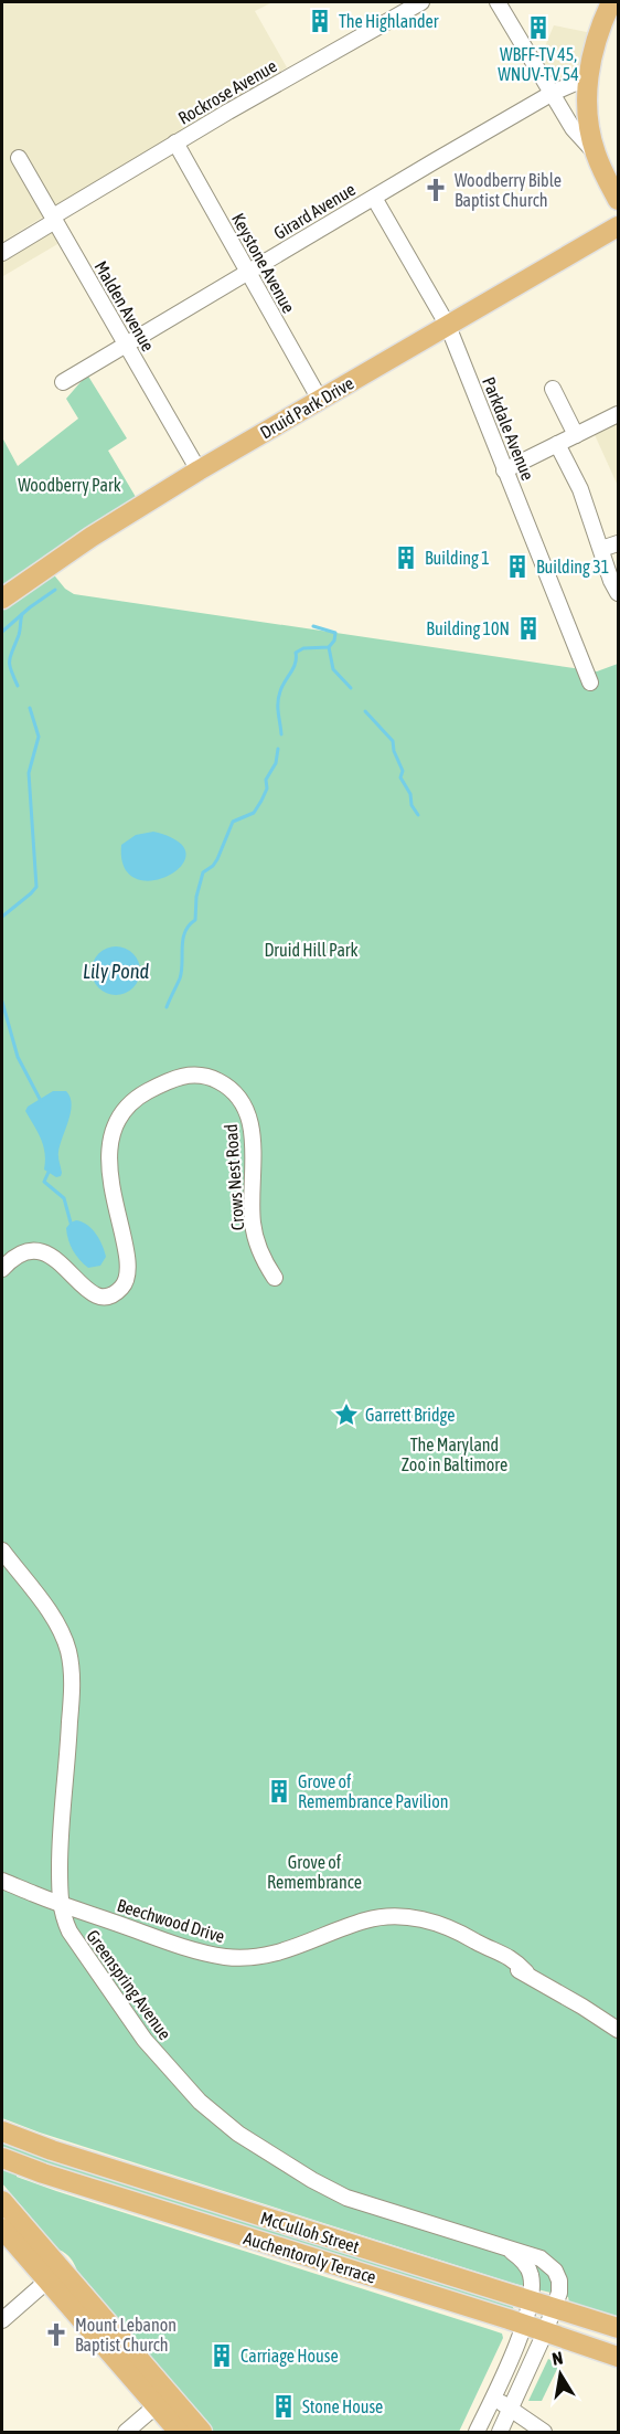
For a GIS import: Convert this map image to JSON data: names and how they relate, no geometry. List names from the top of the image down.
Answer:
{
  "streets": {
    "main road": ["Druid Park Drive", "McCulloh Street", "Auchentoroly Terrace"],
    "street": [
      "Rockrose Avenue",
      "Girard Avenue",
      "Keystone Avenue",
      "Malden Avenue",
      "Parkdale Avenue",
      "Crows Nest Road",
      "Beechwood Drive",
      "Greenspring Avenue"
    ]
  },
  "crossings": [
    ["Rockrose Avenue", "Keystone Avenue"],
    ["Rockrose Avenue", "Malden Avenue"],
    ["Girard Avenue", "Keystone Avenue"],
    ["Girard Avenue", "Malden Avenue"],
    ["Girard Avenue", "Parkdale Avenue"],
    ["Keystone Avenue", "Druid Park Drive"],
    ["Malden Avenue", "Druid Park Drive"],
    ["Druid Park Drive", "Parkdale Avenue"],
    ["Beechwood Drive", "Greenspring Avenue"],
    ["Greenspring Avenue", "McCulloh Street"],
    ["Greenspring Avenue", "Auchentoroly Terrace"]
  ],
  "water": ["Lily Pond"],
  "parks": [
    "Woodberry Park",
    "Druid Hill Park",
    "The Maryland Zoo in Baltimore",
    "Grove of Remembrance"
  ],
  "places": {
    "building": [
      "The Highlander",
      "WBFF-TV 45, WNUV-TV 54",
      "Building 1",
      "Building 31",
      "Building 10N",
      "Grove of Remembrance Pavilion",
      "Carriage House",
      "Stone House"
    ],
    "church": ["Woodberry Bible Baptist Church", "Mount Lebanon Baptist Church"],
    "place": ["Garrett Bridge"]
  },
  "north": "top"
}
